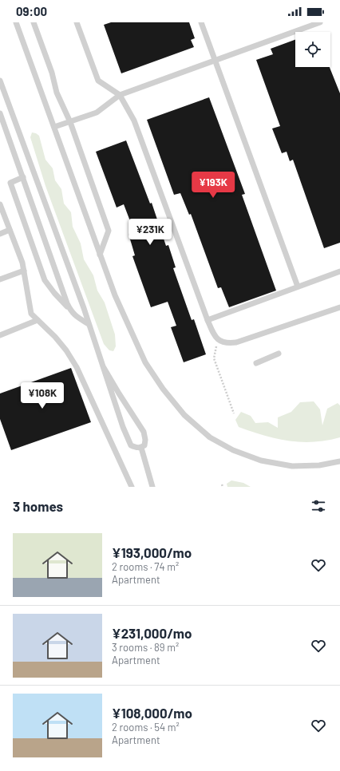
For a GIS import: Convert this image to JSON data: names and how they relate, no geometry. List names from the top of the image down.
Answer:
{
  "page": {
    "status": "09:00",
    "price": ["¥193K", "¥231K", "¥108K"],
    "heading": "3 homes",
    "list": [
      {
        "name": "¥193,000/mo",
        "note": "2 rooms · 74 m² · Apartment"
      },
      {
        "name": "¥231,000/mo",
        "note": "3 rooms · 89 m² · Apartment"
      },
      {
        "name": "¥108,000/mo",
        "note": "2 rooms · 54 m² · Apartment"
      }
    ]
  }
}
